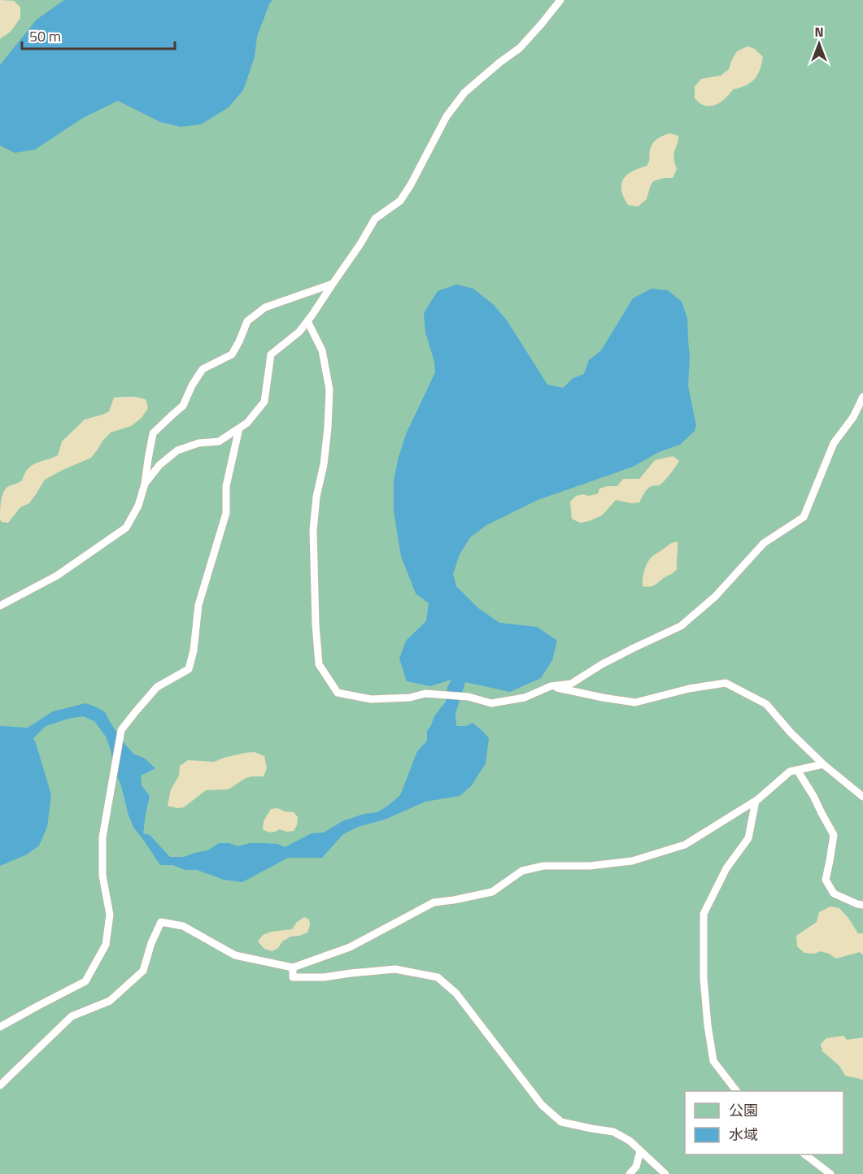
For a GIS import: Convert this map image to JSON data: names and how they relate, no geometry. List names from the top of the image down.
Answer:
{
  "legend": ["公園", "水域"],
  "scale_bar": "50 m",
  "north": "top"
}
